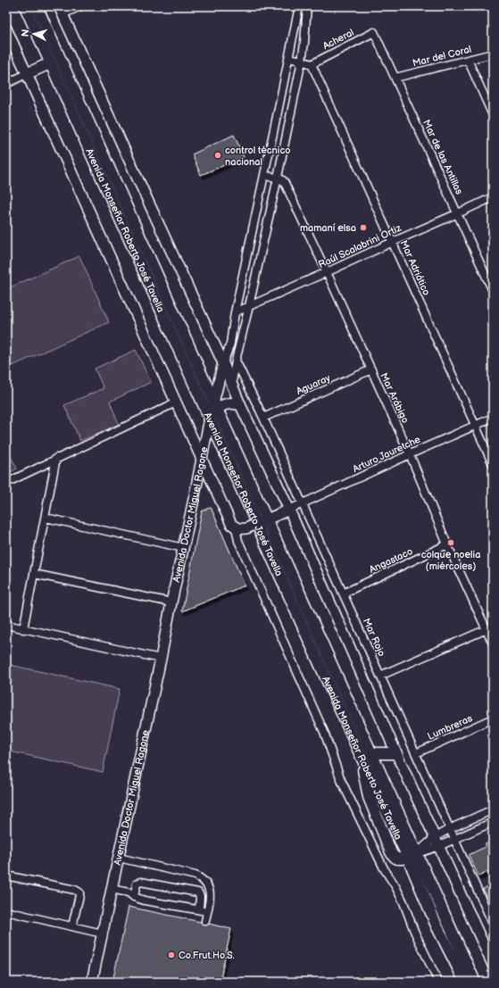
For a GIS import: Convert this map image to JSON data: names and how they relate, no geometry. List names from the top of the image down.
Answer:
{
  "streets": {
    "highway": ["Avenida Monseñor Roberto José Tavella"],
    "main road": ["Avenida Doctor Miguel Ragone"],
    "street": [
      "Acheral",
      "Mar del Coral",
      "Mar de las Antillas",
      "Raúl Scalabrini Ortiz",
      "Mar Adriático",
      "Aguaray",
      "Mar Arábigo",
      "Arturo Jauretche",
      "Angastaco",
      "Mar Rojo",
      "Lumbreras"
    ]
  },
  "crossings": [
    ["Acheral", "Mar de las Antillas"],
    ["Acheral", "Mar Adriático"],
    ["Mar del Coral", "Mar de las Antillas"],
    ["Mar de las Antillas", "Raúl Scalabrini Ortiz"],
    ["Avenida Monseñor Roberto José Tavella", "Avenida Doctor Miguel Ragone"],
    ["Raúl Scalabrini Ortiz", "Mar Adriático"],
    ["Raúl Scalabrini Ortiz", "Mar Arábigo"],
    ["Mar Adriático", "Arturo Jauretche"],
    ["Aguaray", "Mar Arábigo"],
    ["Aguaray", "Mar Rojo"],
    ["Mar Arábigo", "Arturo Jauretche"],
    ["Mar Arábigo", "Angastaco"],
    ["Arturo Jauretche", "Mar Rojo"],
    ["Angastaco", "Mar Rojo"],
    ["Mar Rojo", "Lumbreras"]
  ],
  "places": [
    "control técnico nacional",
    "mamaní elsa",
    "colque noelia (miércoles)",
    "Co.Frut.Ho.S."
  ],
  "north": "left"
}
